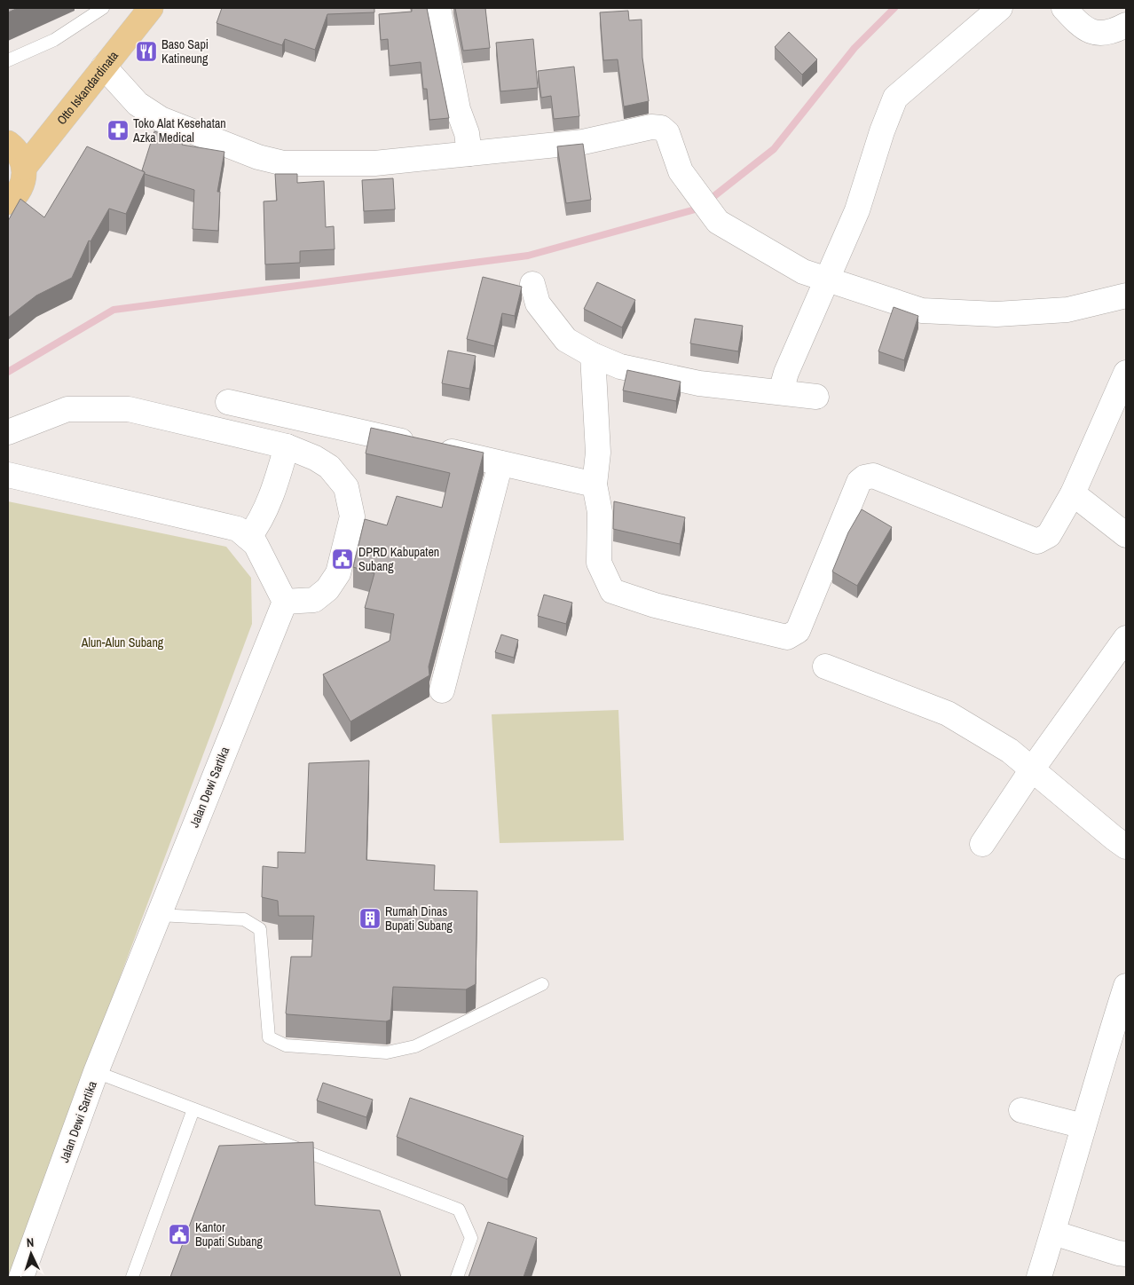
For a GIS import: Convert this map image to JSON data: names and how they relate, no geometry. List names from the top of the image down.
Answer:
{
  "streets": {
    "main road": ["Otto Iskandardinata"],
    "street": ["Jalan Dewi Sartika"]
  },
  "parks": ["Alun-Alun Subang"],
  "places": {
    "restaurant": ["Baso Sapi Katineung"],
    "pharmacy": ["Toko Alat Kesehatan Azka Medical"],
    "public building": ["DPRD Kabupaten Subang", "Kantor Bupati Subang"],
    "building": ["Rumah Dinas Bupati Subang"]
  },
  "north": "top"
}
